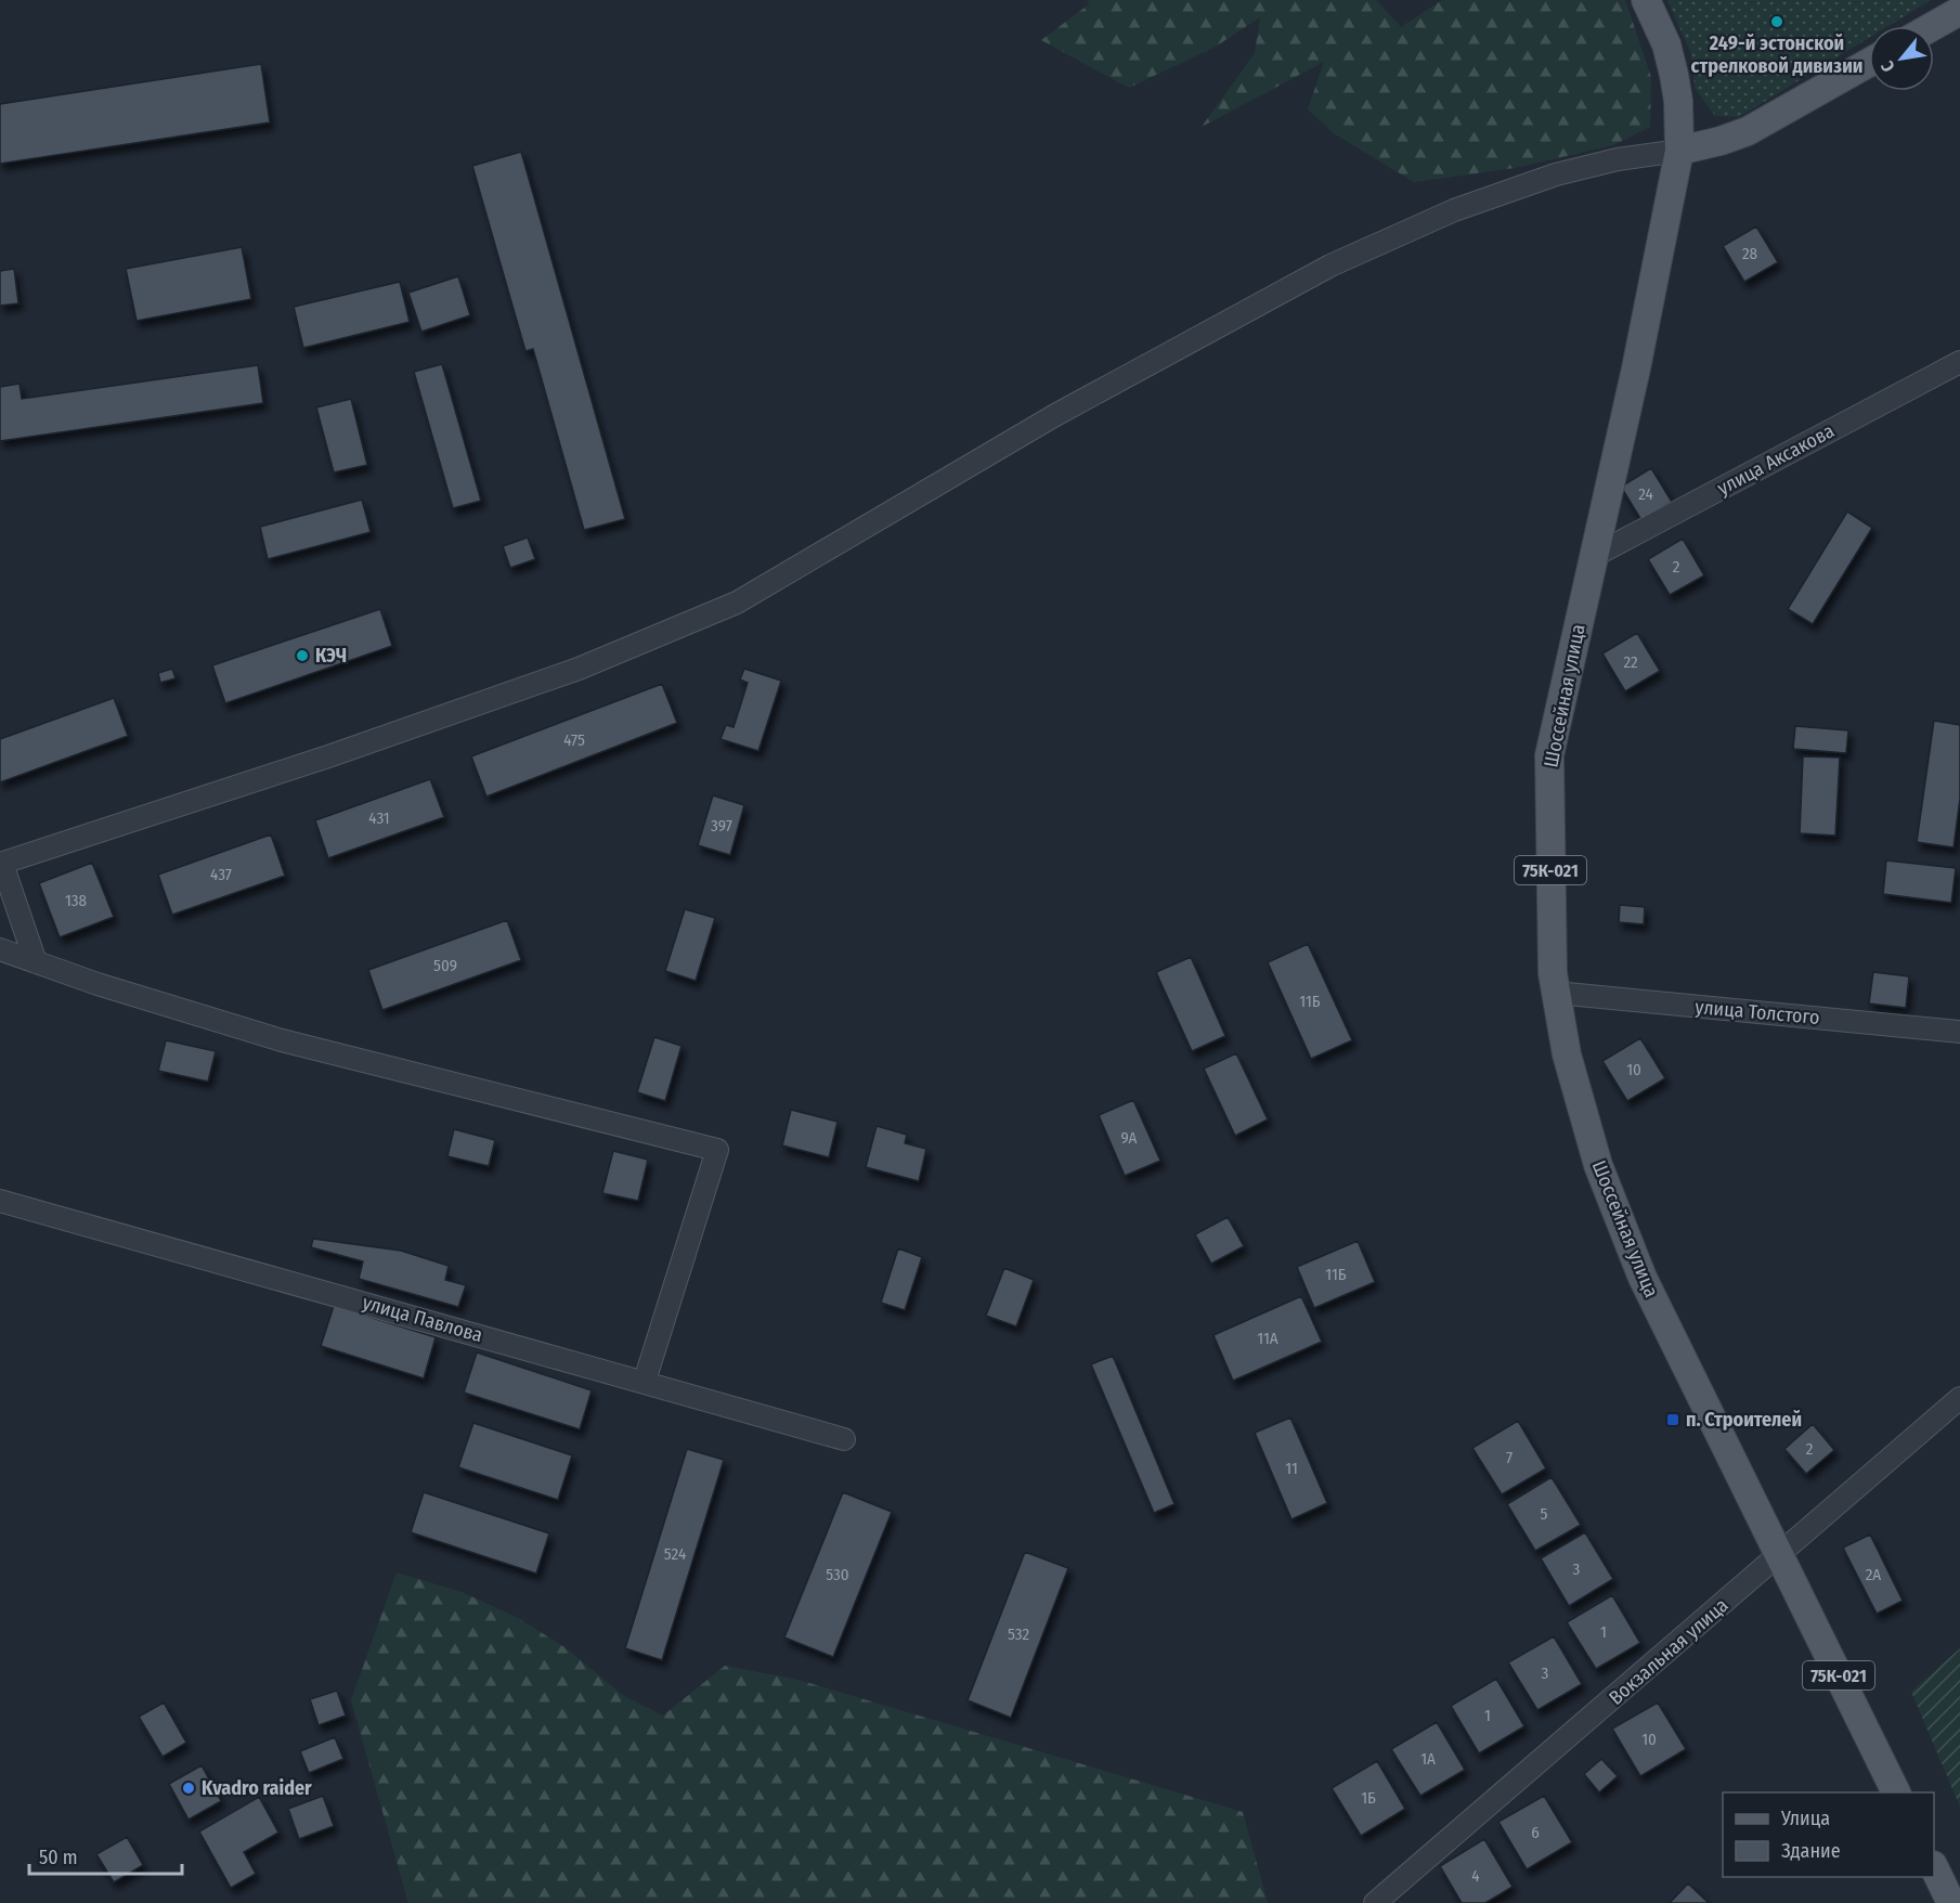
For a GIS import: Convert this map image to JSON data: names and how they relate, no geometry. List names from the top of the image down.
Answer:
{
  "streets": {
    "main road": ["Шоссейная улица", "75К-021"],
    "street": [
      "улица Аксакова",
      "улица Толстого",
      "улица Павлова",
      "Вокзальная улица"
    ]
  },
  "crossings": [
    ["улица Аксакова", "Шоссейная улица"],
    ["Шоссейная улица", "75К-021"],
    ["Шоссейная улица", "улица Толстого"],
    ["Шоссейная улица", "Вокзальная улица"],
    ["75К-021", "Вокзальная улица"]
  ],
  "places": {
    "other": ["249-й эстонской стрелковой дивизии", "КЭЧ", "Kvadro raider"],
    "transit": ["п. Строителей"]
  },
  "house_numbers": [
    "28",
    "24",
    "2",
    "22",
    "475",
    "431",
    "397",
    "437",
    "138",
    "509",
    "11Б",
    "10",
    "9А",
    "11Б",
    "11А",
    "2",
    "7",
    "11",
    "5",
    "524",
    "3",
    "530",
    "2А",
    "1",
    "532",
    "3",
    "1",
    "10",
    "1А",
    "1Б",
    "6",
    "4"
  ],
  "legend": ["Улица", "Здание"],
  "scale_bar": "50 m",
  "north": "bottom left"
}
